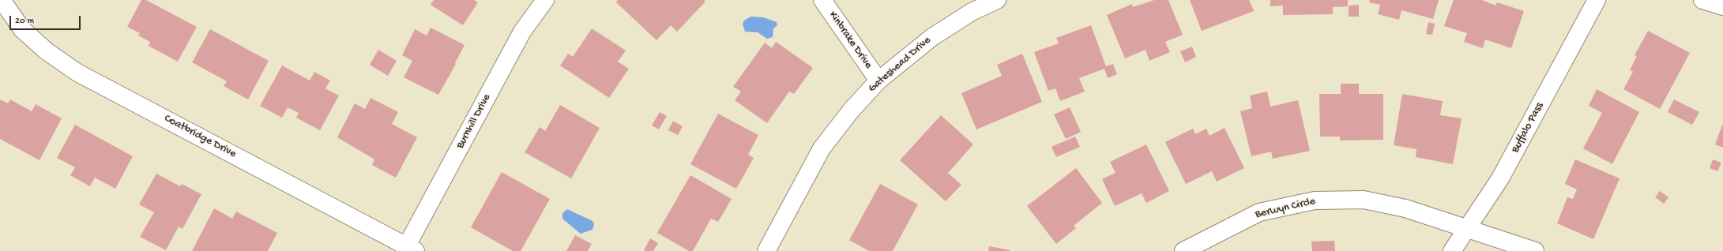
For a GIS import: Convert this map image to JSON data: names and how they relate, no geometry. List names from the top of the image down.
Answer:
{
  "streets": {
    "street": [
      "Kinbrake Drive",
      "Gateshead Drive",
      "Burnhill Drive",
      "Buffalo Pass",
      "Coatbridge Drive",
      "Berwyn Circle"
    ]
  },
  "crossings": [
    ["Kinbrake Drive", "Gateshead Drive"],
    ["Burnhill Drive", "Coatbridge Drive"],
    ["Buffalo Pass", "Berwyn Circle"]
  ],
  "scale_bar": "20 m"
}
